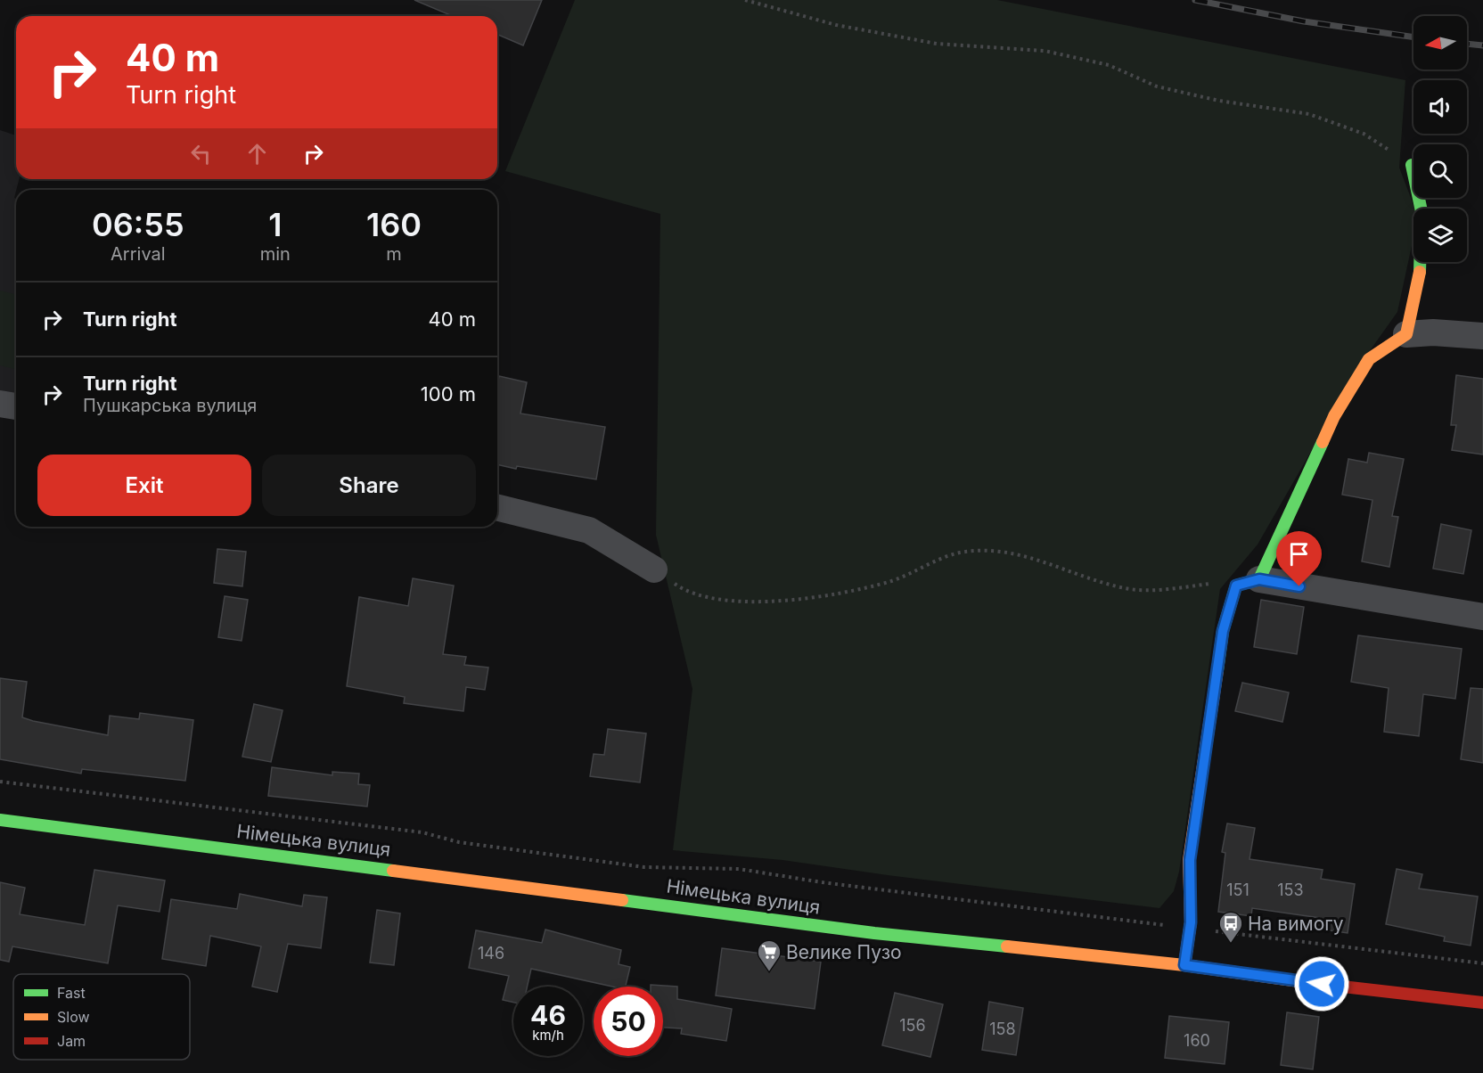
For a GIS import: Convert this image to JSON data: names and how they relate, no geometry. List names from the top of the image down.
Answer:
{
  "streets": {
    "main road": ["Німецька вулиця"]
  },
  "places": {
    "bus stop": ["На вимогу"],
    "supermarket": ["Велике Пузо"]
  },
  "house_numbers": [
    "151",
    "153",
    "146",
    "156",
    "158",
    "160"
  ],
  "legend": ["Fast", "Slow", "Jam"],
  "north": "left",
  "page": {
    "turn": ["40 m", "Turn right"],
    "eta": [
      "06:55",
      "Arrival",
      "1",
      "min",
      "160",
      "m"
    ],
    "list": [
      {
        "name": "Turn right",
        "value": "40 m"
      },
      {
        "name": "Turn right",
        "note": "Пушкарська вулиця",
        "value": "100 m"
      }
    ],
    "buttons": ["Exit", "Share"],
    "speed": "46 km/h",
    "limit": "50"
  }
}
